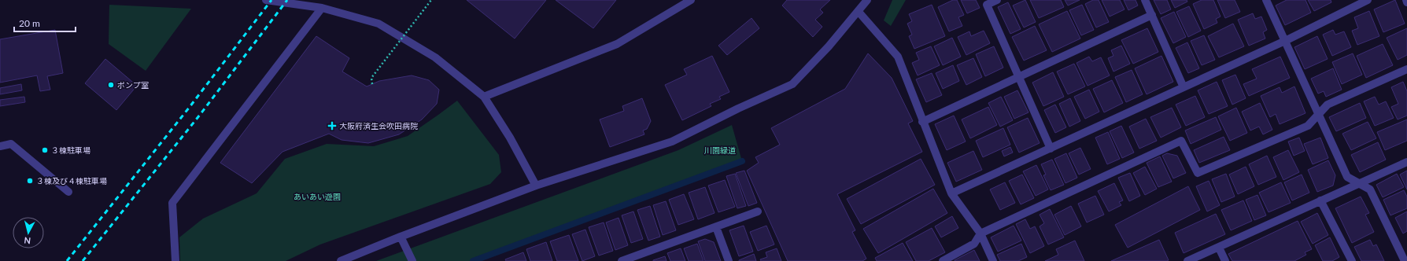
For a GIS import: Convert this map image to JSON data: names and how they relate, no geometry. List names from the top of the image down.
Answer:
{
  "parks": ["川園緑道", "あいあい遊園"],
  "places": {
    "other": ["ポンプ室", "３棟駐車場", "３棟及び４棟駐車場"],
    "health": ["大阪府済生会吹田病院"]
  },
  "scale_bar": "20 m",
  "north": "bottom"
}
